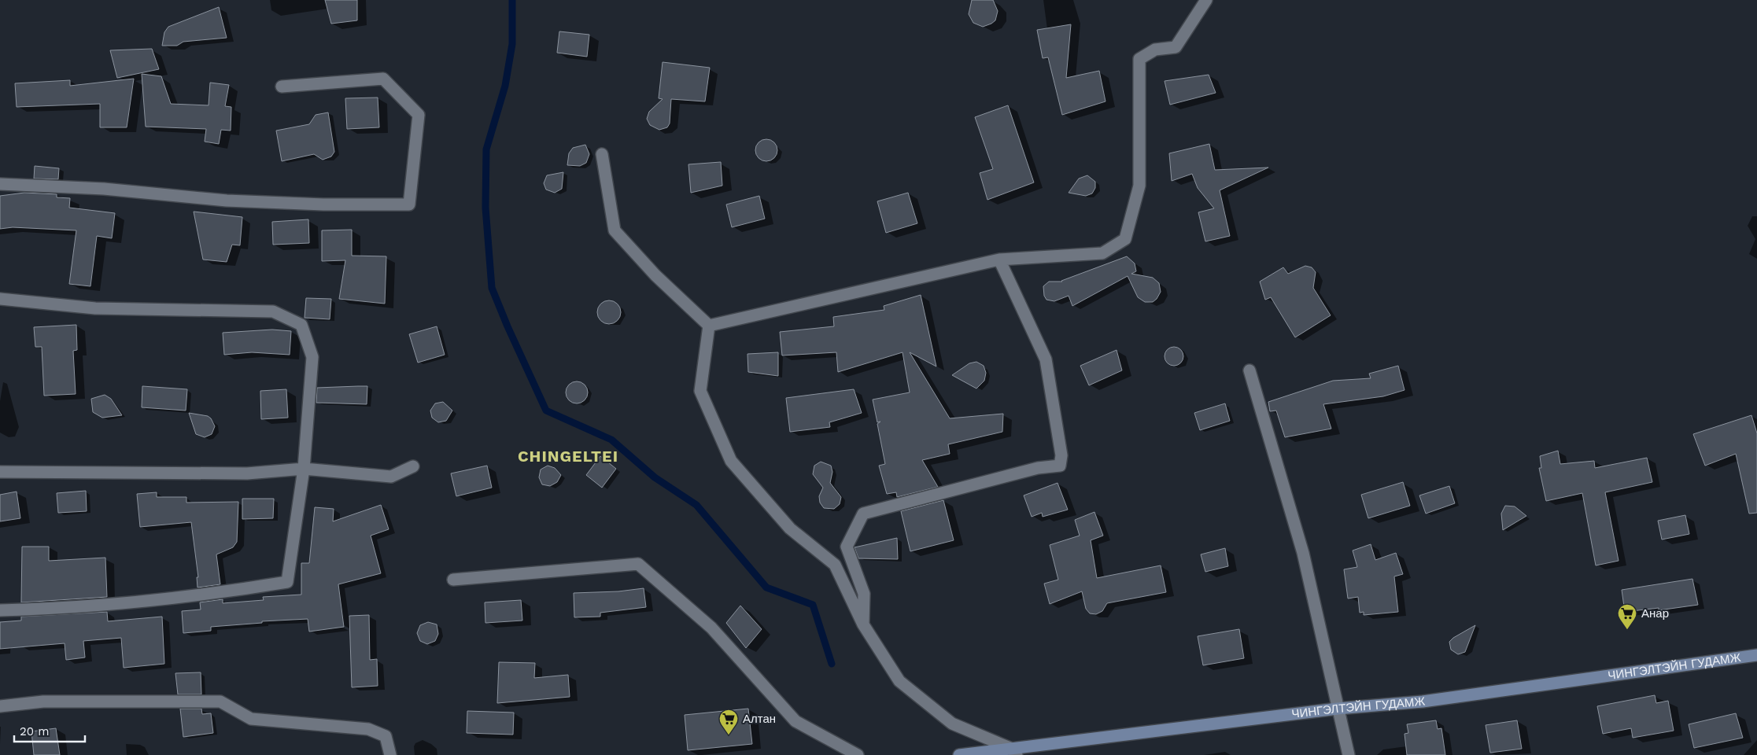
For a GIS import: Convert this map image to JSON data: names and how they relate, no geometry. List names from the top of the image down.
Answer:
{
  "streets": {
    "main road": ["ЧИНГЭЛТЭЙН ГУДАМЖ"]
  },
  "districts": ["CHINGELTEI"],
  "places": {
    "supermarket": ["Анар", "Алтан"]
  },
  "scale_bar": "20 m"
}
